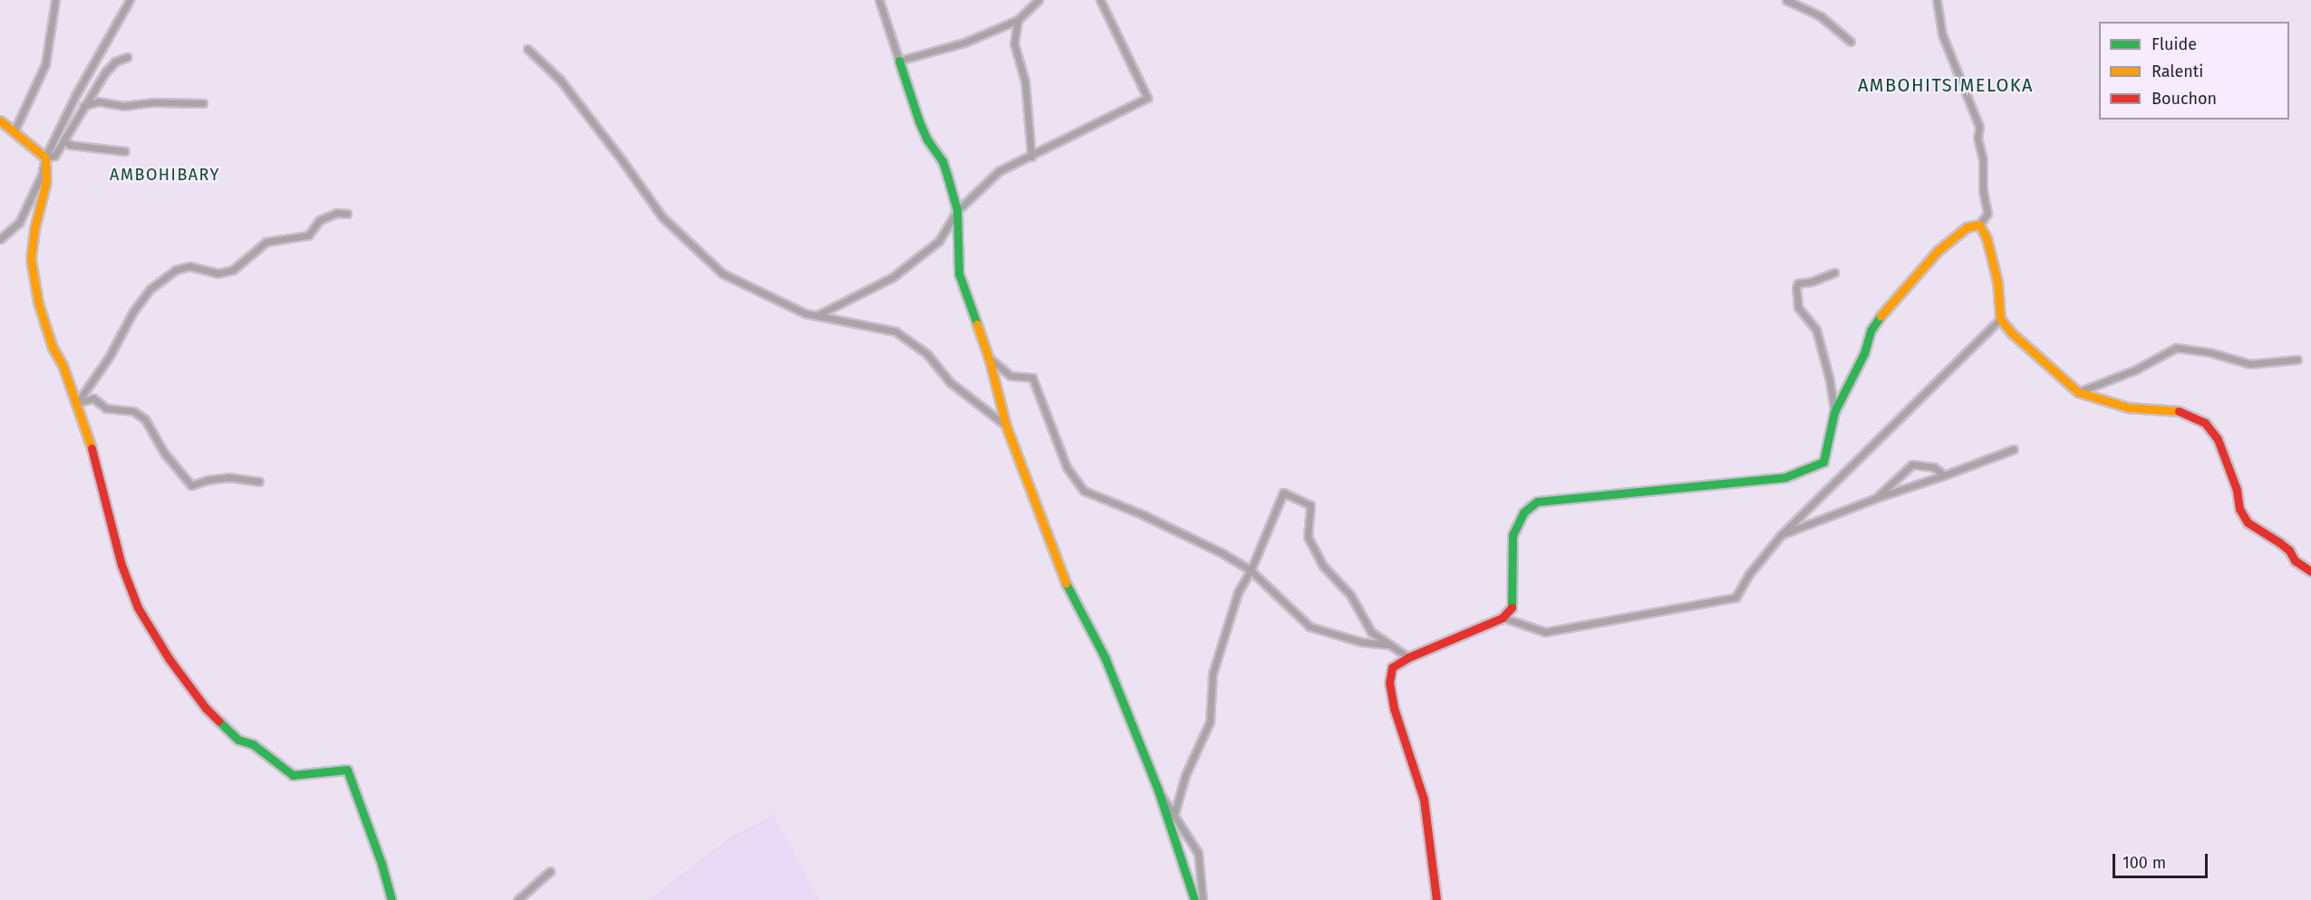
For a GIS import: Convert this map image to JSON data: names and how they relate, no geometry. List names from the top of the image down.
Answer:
{
  "districts": ["AMBOHITSIMELOKA", "AMBOHIBARY"],
  "legend": ["Fluide", "Ralenti", "Bouchon"],
  "scale_bar": "100 m"
}
